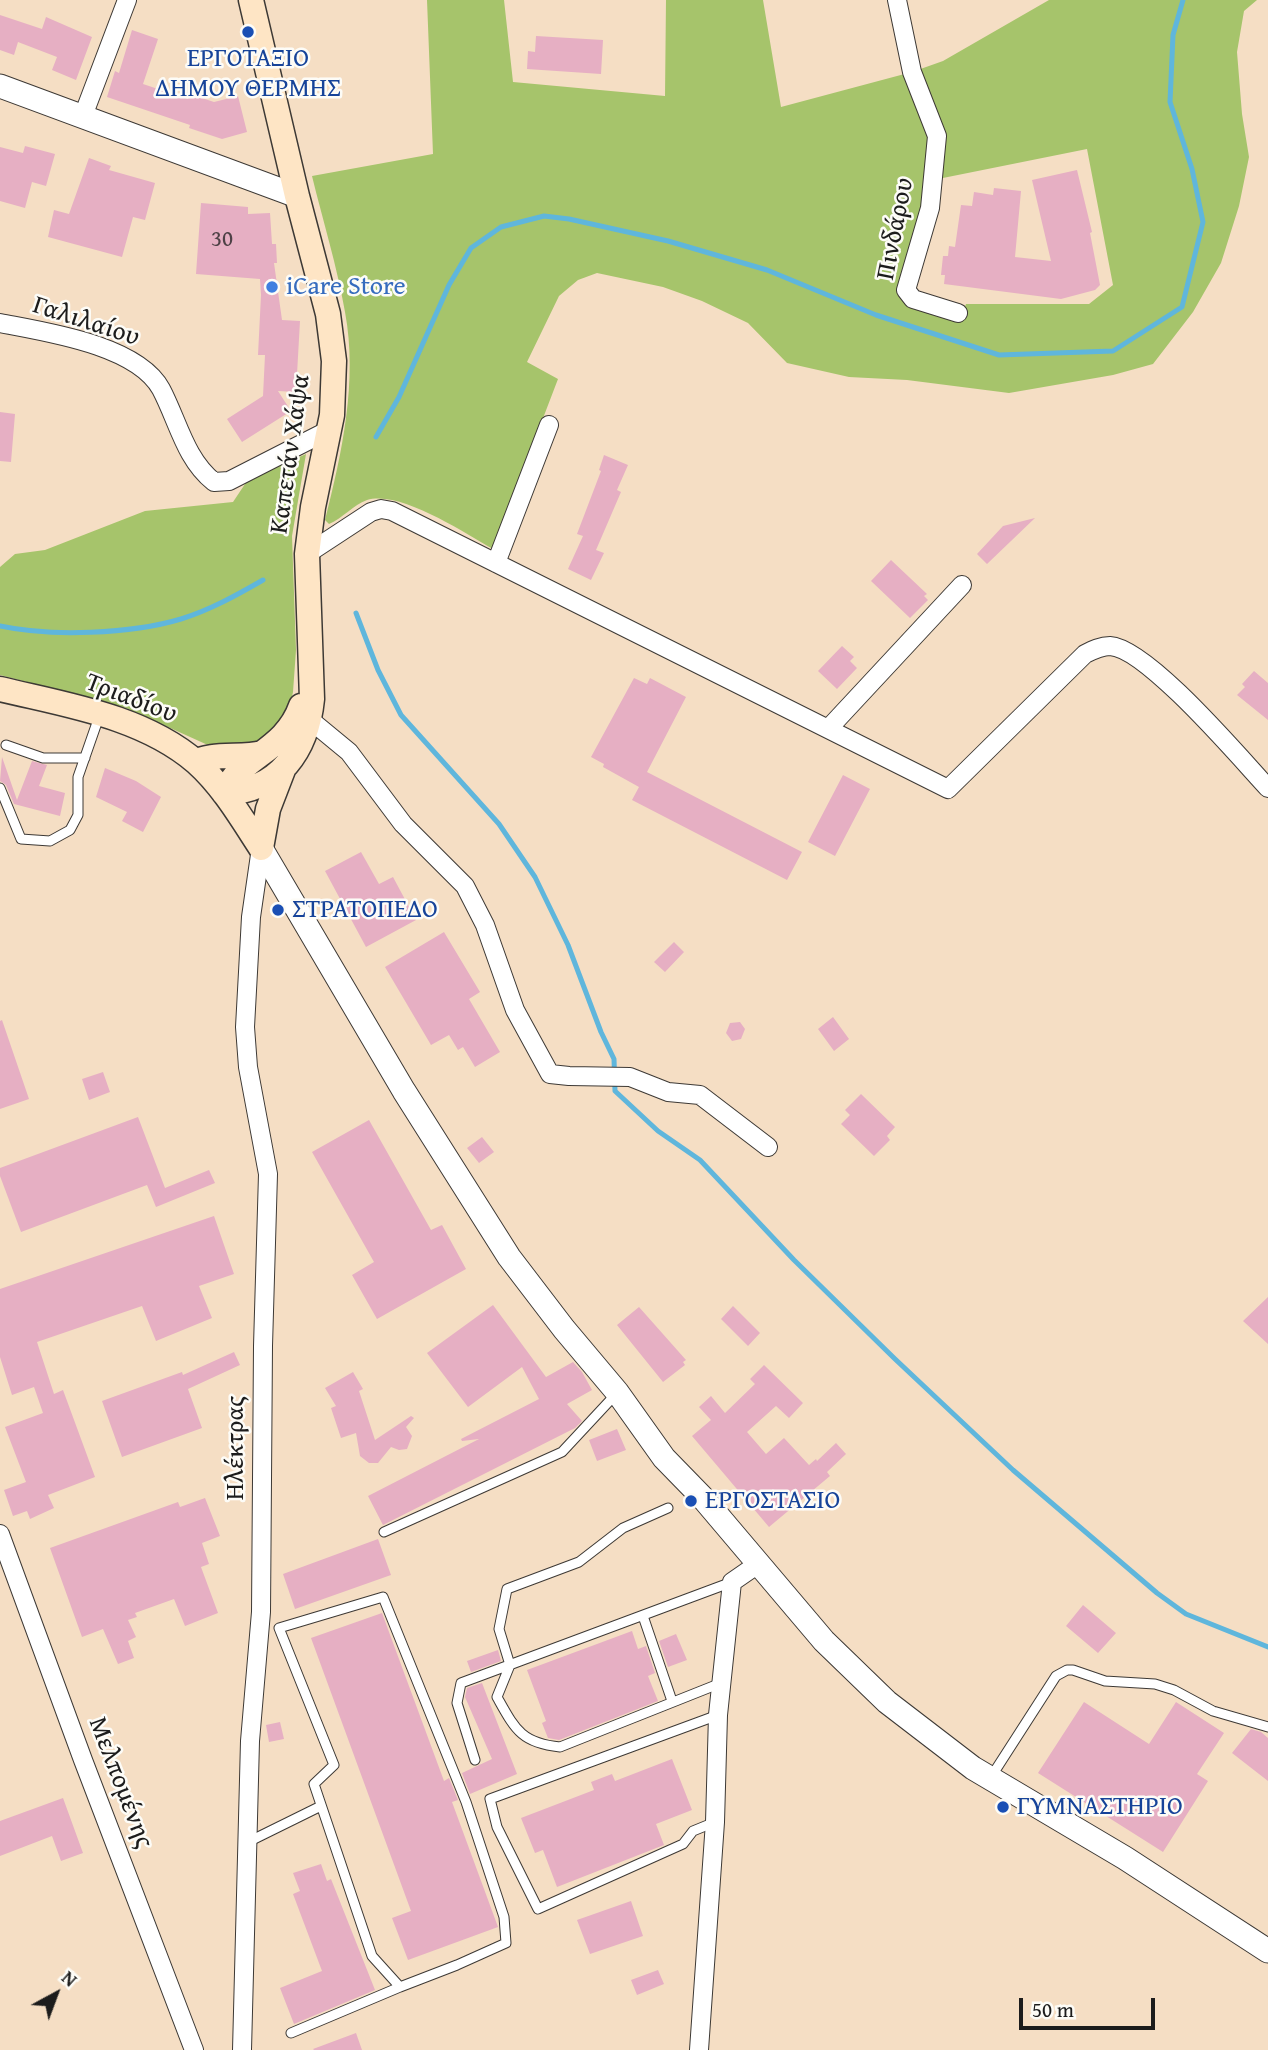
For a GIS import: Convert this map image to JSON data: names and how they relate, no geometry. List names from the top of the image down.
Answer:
{
  "streets": {
    "main road": ["Καπετάν Χάψα", "Τριαδίου"],
    "street": [
      "Πινδάρου",
      "Γαλιλαίου",
      "Ηλέκτρας",
      "Μελπομένης"
    ]
  },
  "crossings": [
    ["Γαλιλαίου", "Καπετάν Χάψα"],
    ["Καπετάν Χάψα", "Τριαδίου"],
    ["Τριαδίου", "Ηλέκτρας"]
  ],
  "places": [
    "ΕΡΓΟΤΑΞΙΟ ΔΗΜΟΥ ΘΕΡΜΗΣ",
    "iCare Store",
    "ΣΤΡΑΤΟΠΕΔΟ",
    "ΕΡΓΟΣΤΑΣΙΟ",
    "ΓΥΜΝΑΣΤΗΡΙΟ"
  ],
  "house_numbers": ["30"],
  "scale_bar": "50 m",
  "north": "top right"
}
